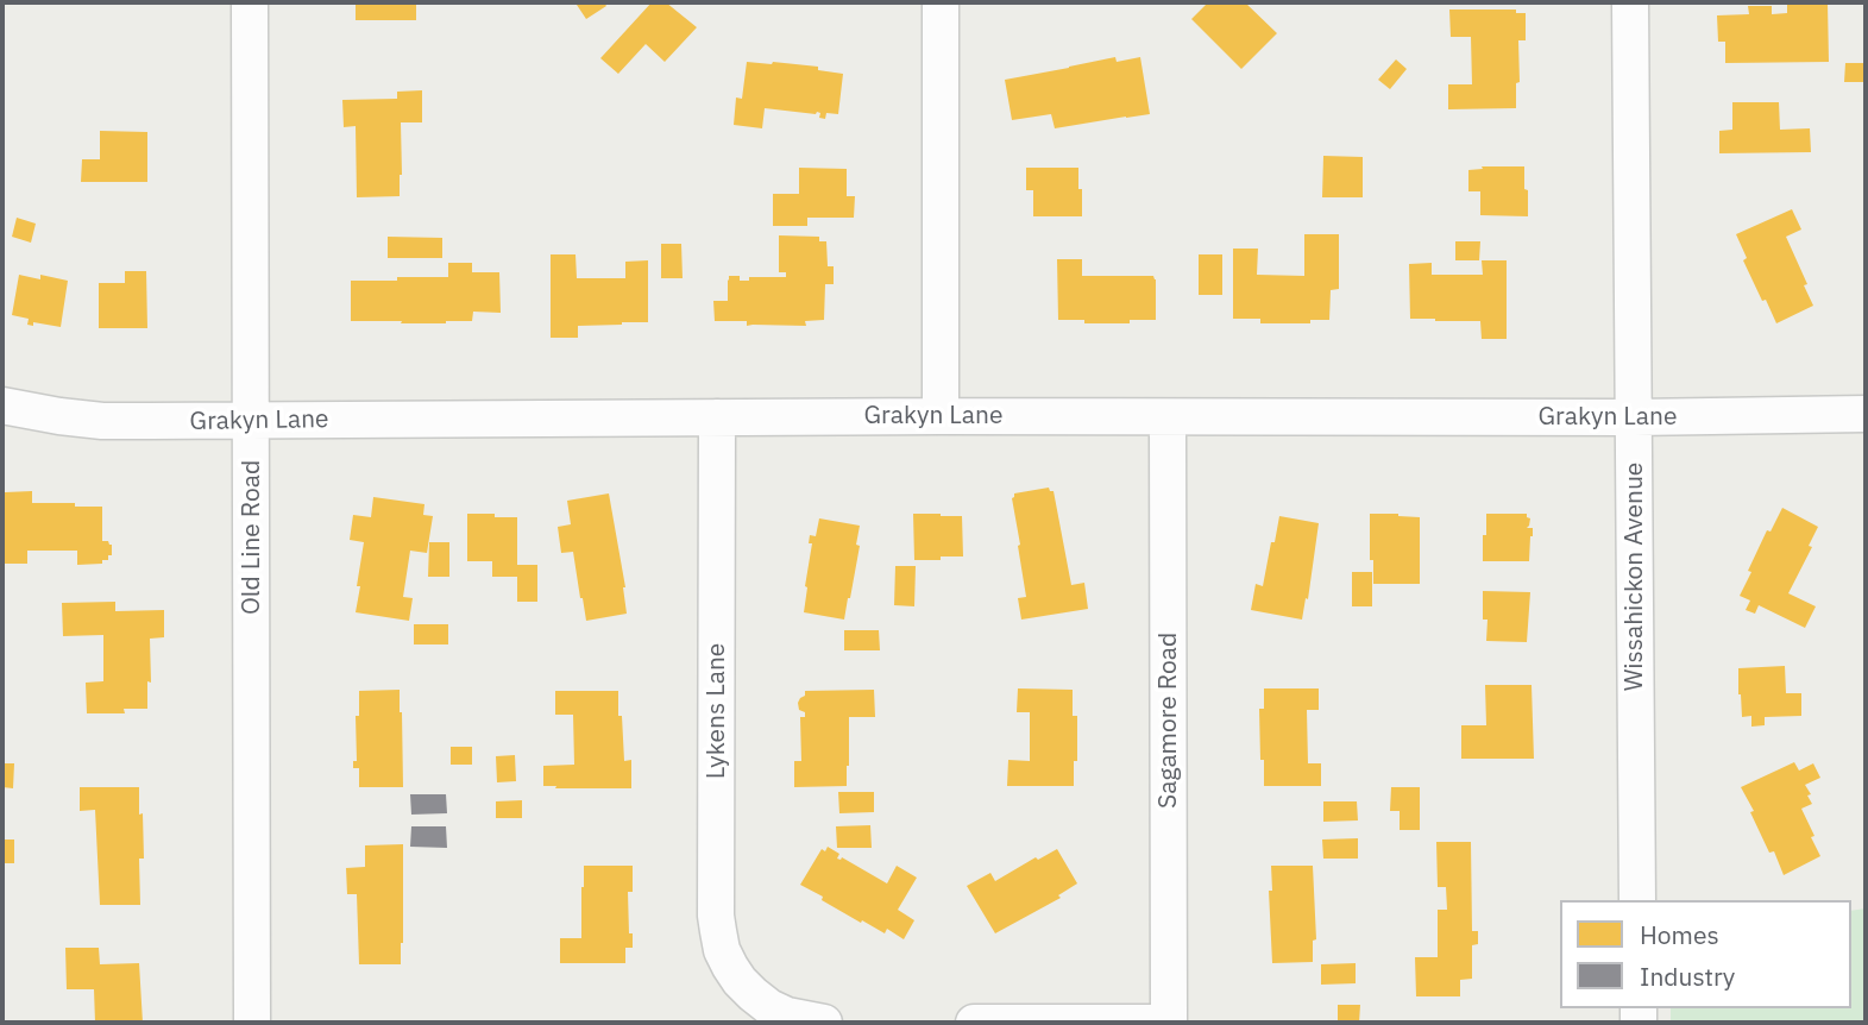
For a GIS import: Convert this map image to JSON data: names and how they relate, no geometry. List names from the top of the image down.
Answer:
{
  "streets": {
    "street": [
      "Grakyn Lane",
      "Old Line Road",
      "Wissahickon Avenue",
      "Lykens Lane",
      "Sagamore Road"
    ]
  },
  "crossings": [
    ["Grakyn Lane", "Old Line Road"],
    ["Grakyn Lane", "Wissahickon Avenue"],
    ["Grakyn Lane", "Lykens Lane"],
    ["Grakyn Lane", "Sagamore Road"]
  ],
  "legend": ["Homes", "Industry"]
}
